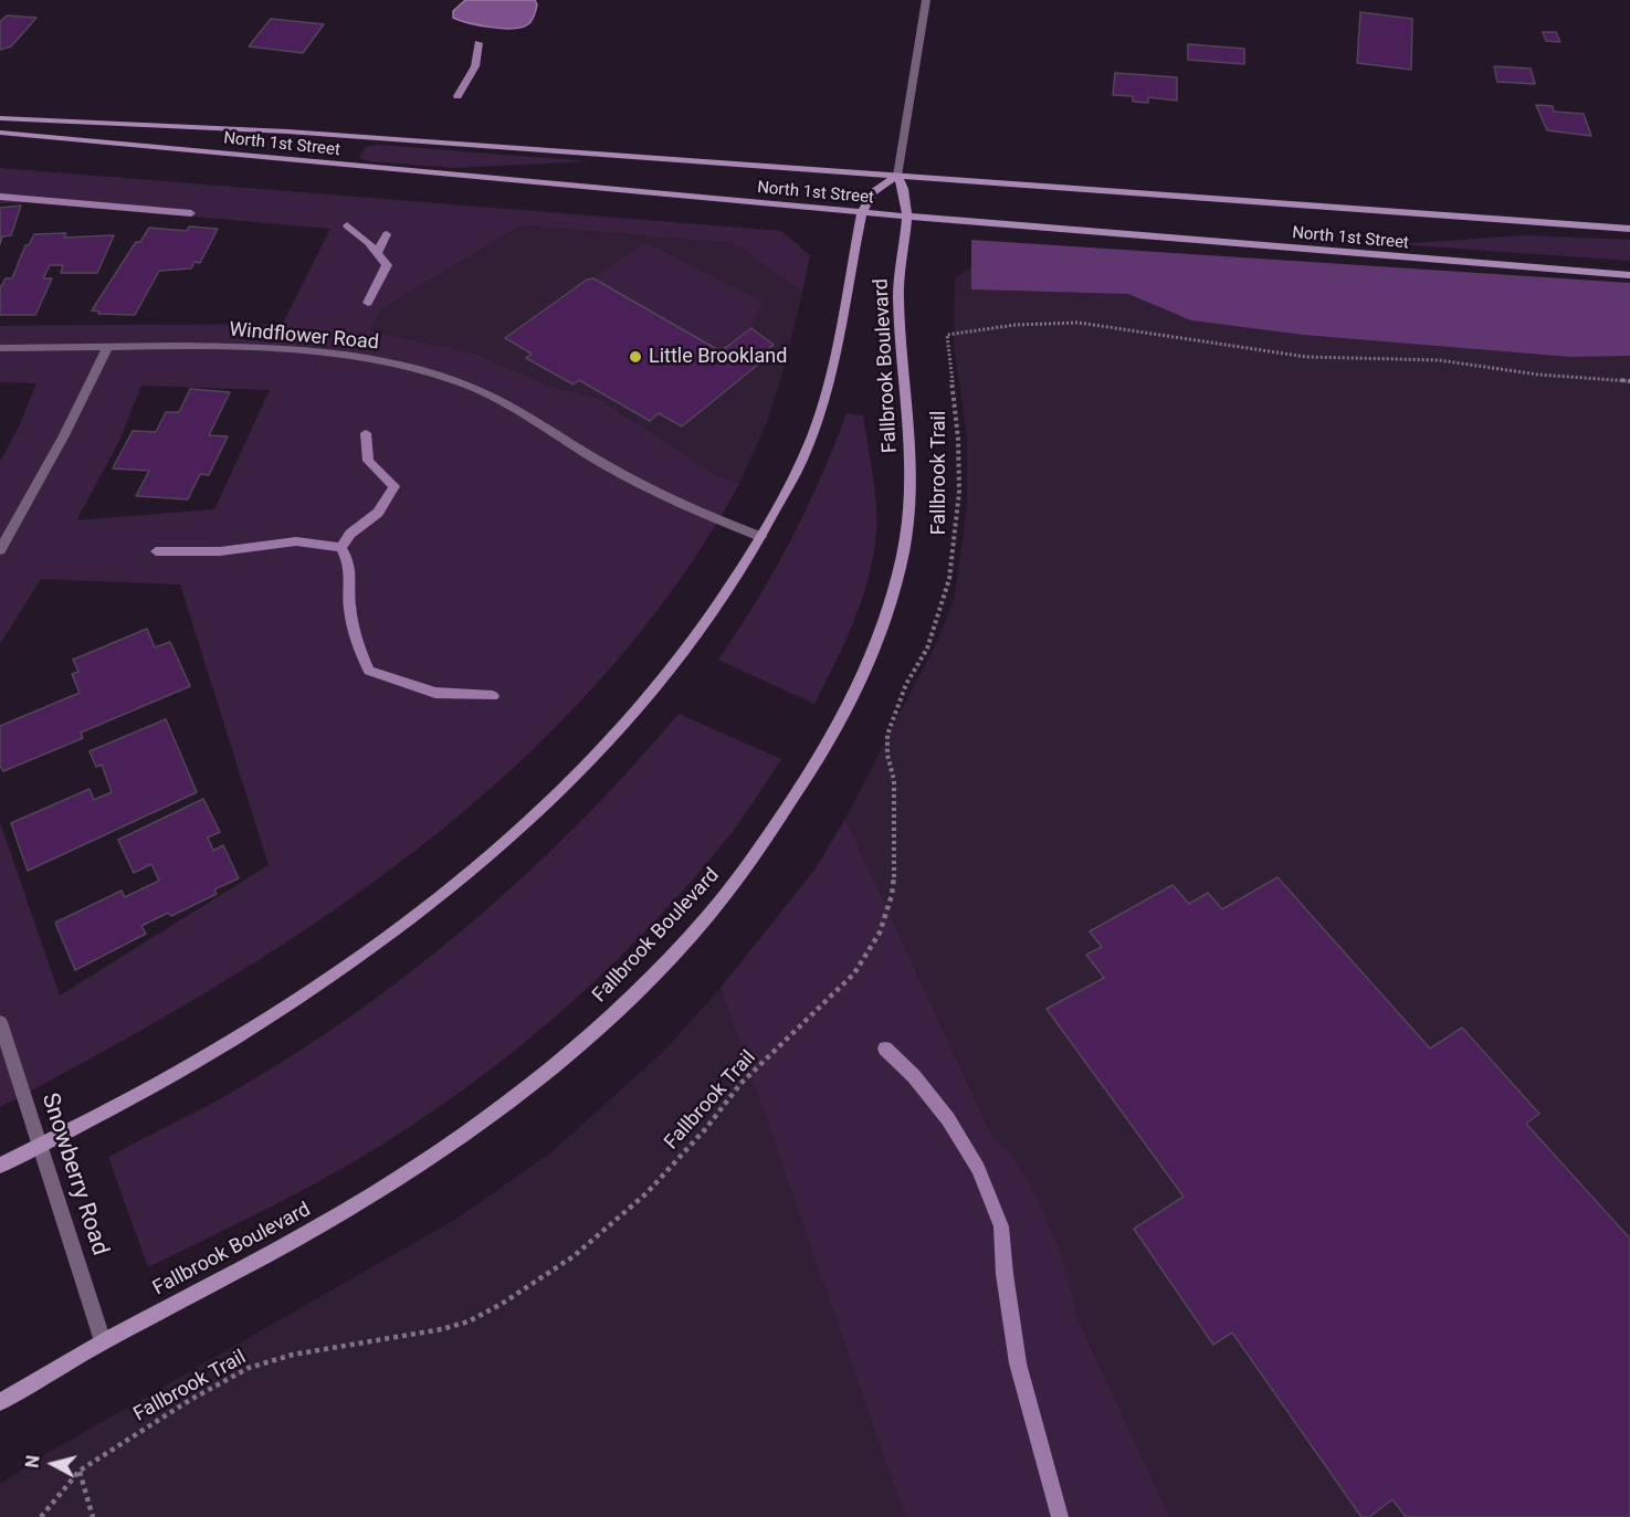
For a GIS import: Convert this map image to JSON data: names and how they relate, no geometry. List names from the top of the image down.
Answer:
{
  "streets": {
    "main road": ["North 1st Street", "Fallbrook Boulevard"],
    "street": ["Windflower Road", "Snowberry Road"],
    "path": ["Fallbrook Trail"]
  },
  "crossings": [
    ["North 1st Street", "Fallbrook Boulevard"],
    ["Windflower Road", "Fallbrook Boulevard"],
    ["Fallbrook Boulevard", "Snowberry Road"]
  ],
  "places": ["Little Brookland"],
  "north": "left"
}
